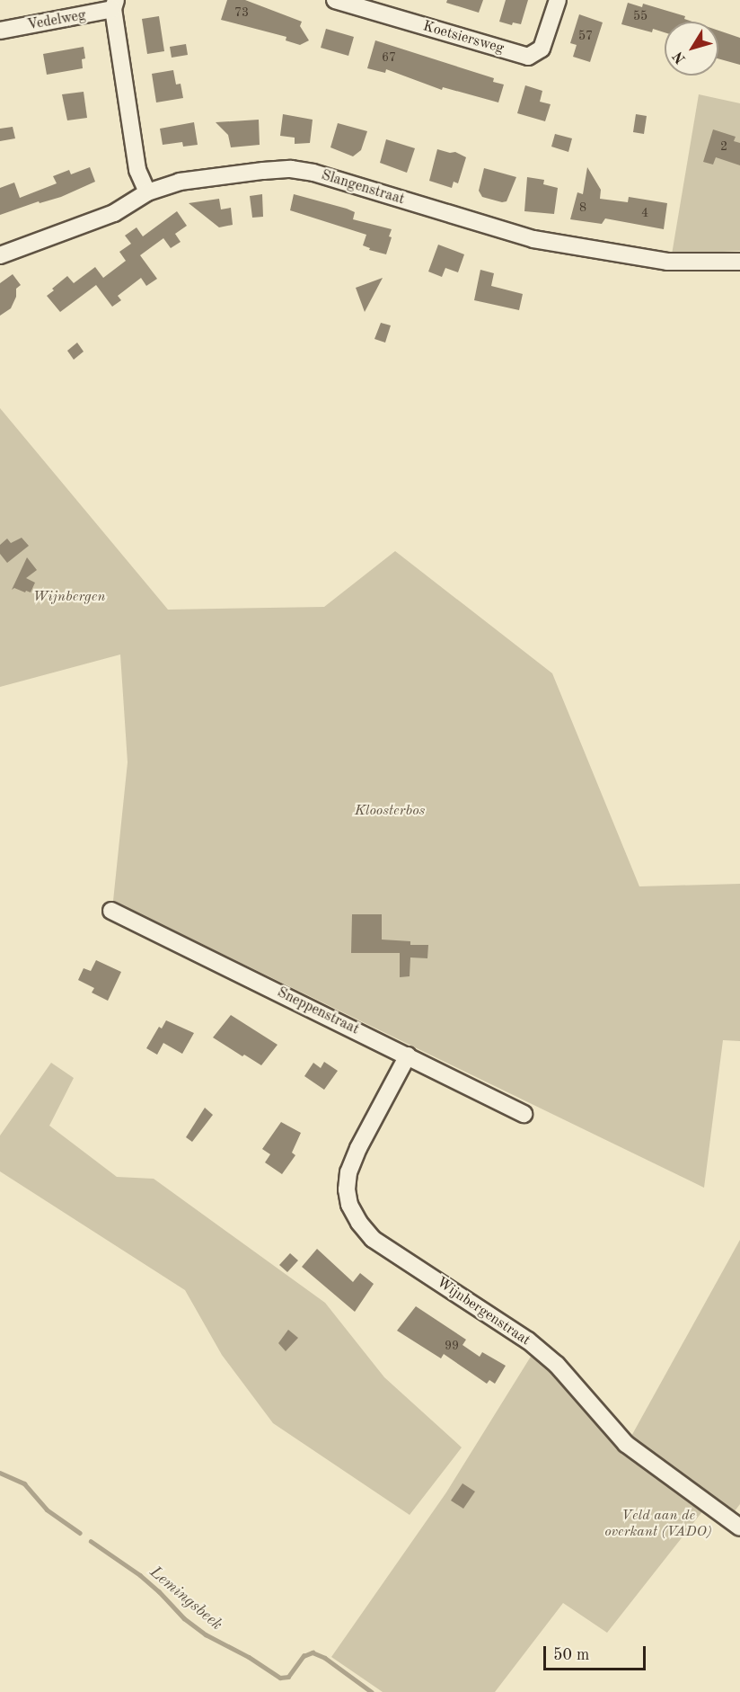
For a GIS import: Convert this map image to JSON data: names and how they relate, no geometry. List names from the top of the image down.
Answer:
{
  "streets": {
    "street": [
      "Vedelweg",
      "Koetsiersweg",
      "Slangenstraat",
      "Sneppenstraat",
      "Wijnbergenstraat"
    ]
  },
  "crossings": [
    ["Sneppenstraat", "Wijnbergenstraat"]
  ],
  "water": ["Lemingsbeek"],
  "parks": ["Wijnbergen", "Kloosterbos", "Veld aan de overkant (VADO)"],
  "house_numbers": [
    "73",
    "55",
    "57",
    "67",
    "2",
    "8",
    "4",
    "99"
  ],
  "scale_bar": "50 m",
  "north": "bottom left"
}
